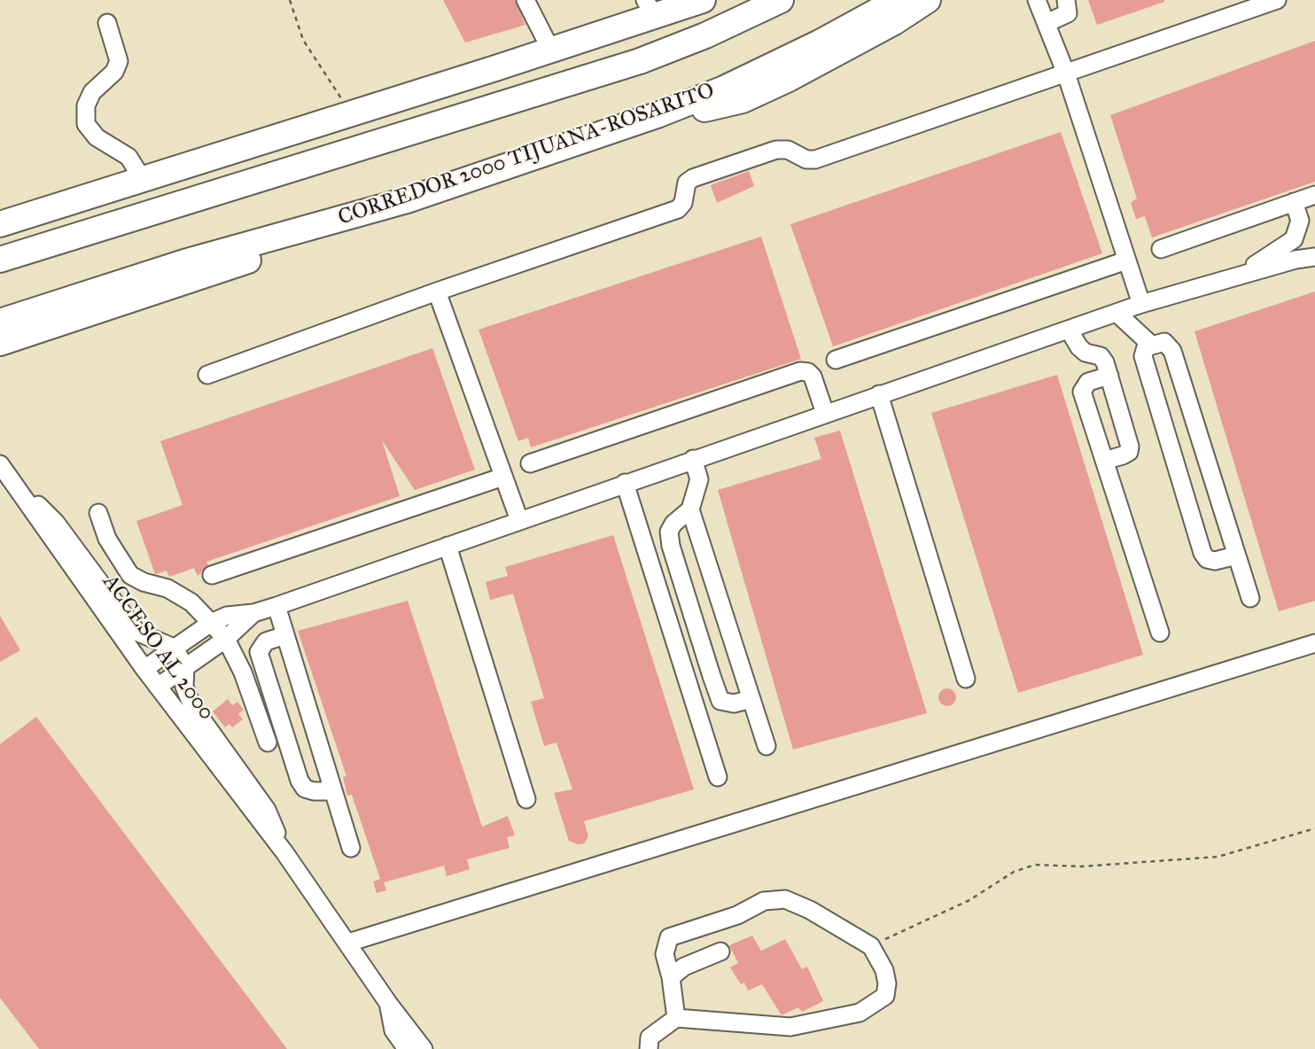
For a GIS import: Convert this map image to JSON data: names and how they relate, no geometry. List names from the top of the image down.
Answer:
{
  "streets": {
    "highway": ["CORREDOR 2000 TIJUANA-ROSARITO"],
    "street": ["ACCESO AL 2000"]
  }
}
